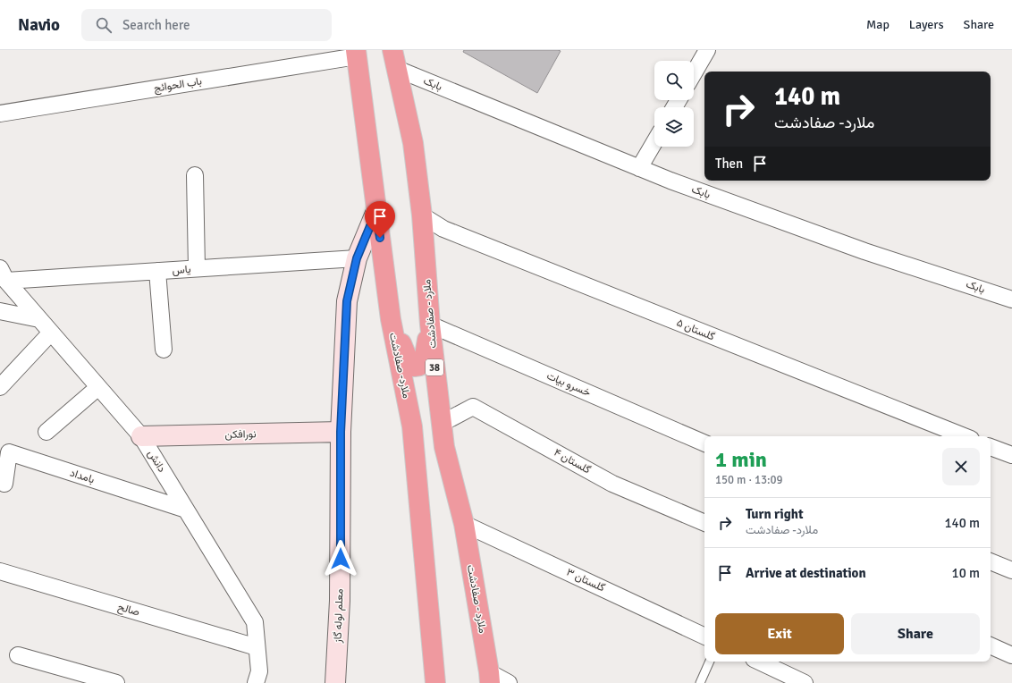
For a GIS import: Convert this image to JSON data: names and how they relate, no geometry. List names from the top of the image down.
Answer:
{
  "streets": {
    "highway": ["ملارد - صفادشت", "ملارد- صفادشت", "38"],
    "street": [
      "بابک",
      "باب الحوائج",
      "یاس",
      "گلستان ۵",
      "خسرو بیات",
      "نورافکن",
      "دانش",
      "گلستان ۴",
      "بامداد",
      "گلستان ۳",
      "صالح",
      "معلم لوله گاز"
    ]
  },
  "crossings": [
    ["بابک", "ملارد - صفادشت"],
    ["باب الحوائج", "ملارد- صفادشت"],
    ["یاس", "دانش"],
    ["یاس", "معلم لوله گاز"],
    ["ملارد - صفادشت", "گلستان ۵"],
    ["ملارد - صفادشت", "خسرو بیات"],
    ["ملارد - صفادشت", "گلستان ۴"],
    ["ملارد - صفادشت", "گلستان ۳"],
    ["ملارد- صفادشت", "معلم لوله گاز"],
    ["نورافکن", "دانش"],
    ["نورافکن", "معلم لوله گاز"],
    ["دانش", "بامداد"],
    ["دانش", "صالح"]
  ],
  "page": {
    "header": "Navio",
    "search": "Search here",
    "nav": ["Map", "Layers", "Share"],
    "turn": ["140 m", "ملارد- صفادشت"],
    "then": "Then",
    "heading": ["1 min", "150 m · 13:09"],
    "list": [
      {
        "name": "Turn right",
        "note": "ملارد- صفادشت",
        "value": "140 m"
      },
      {
        "name": "Arrive at destination",
        "value": "10 m"
      }
    ],
    "buttons": ["Exit", "Share"]
  }
}
